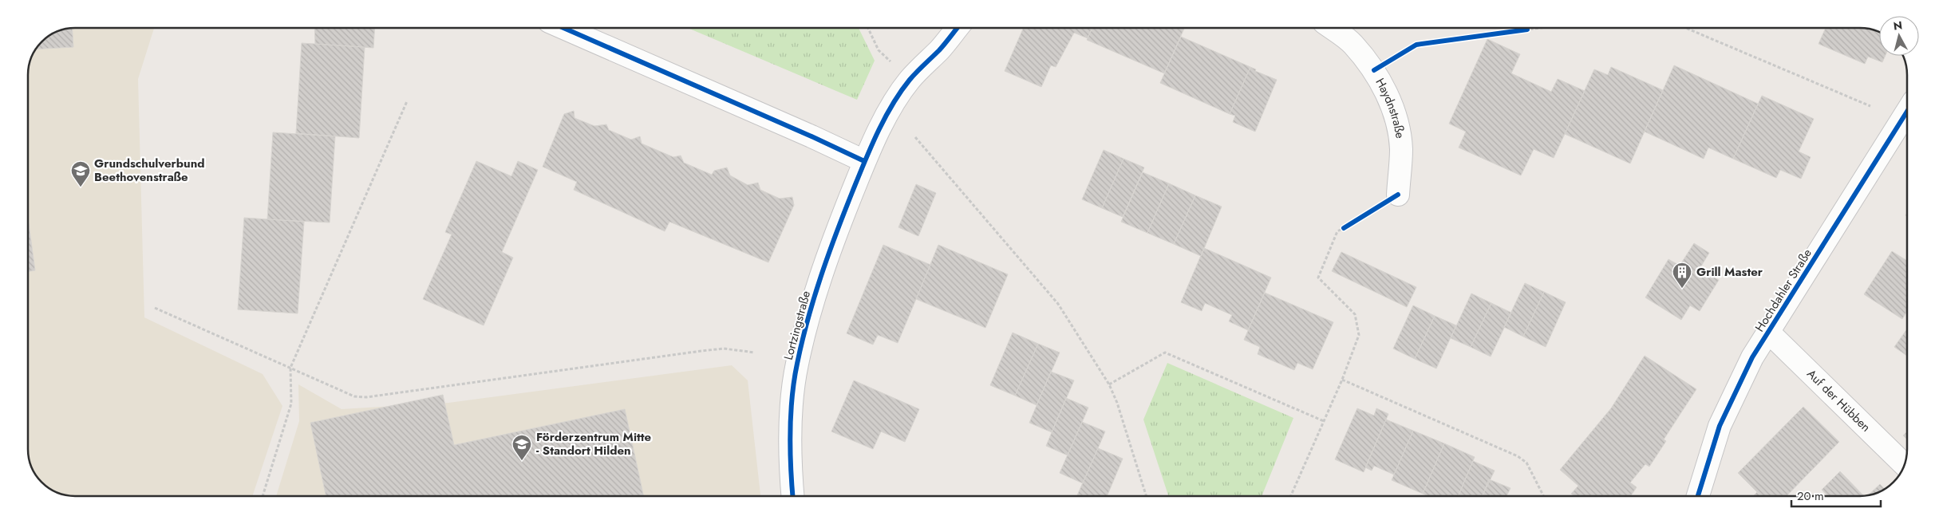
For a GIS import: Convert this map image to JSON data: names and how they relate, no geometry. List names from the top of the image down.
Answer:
{
  "streets": {
    "street": [
      "Haydnstraße",
      "Hochdahler Straße",
      "Lortzingstraße",
      "Auf der Hübben"
    ]
  },
  "crossings": [
    ["Hochdahler Straße", "Auf der Hübben"]
  ],
  "places": {
    "school or university": ["Grundschulverbund Beethovenstraße", "Förderzentrum Mitte - Standort Hilden"],
    "building": ["Grill Master"]
  },
  "scale_bar": "20 m",
  "north": "top"
}
